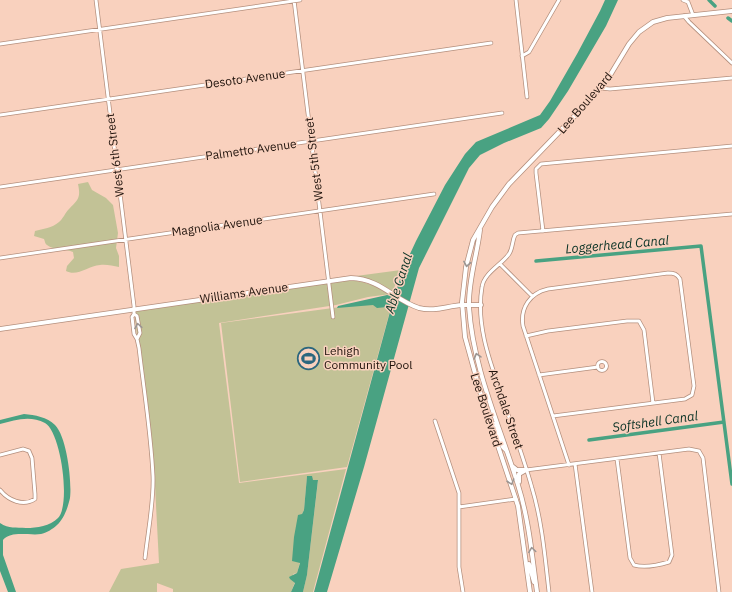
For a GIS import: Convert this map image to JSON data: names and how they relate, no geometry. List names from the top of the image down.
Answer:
{
  "streets": {
    "main road": ["Lee Boulevard", "Williams Avenue"],
    "street": [
      "Desoto Avenue",
      "Palmetto Avenue",
      "West 6th Street",
      "West 5th Street",
      "Magnolia Avenue",
      "Archdale Street"
    ]
  },
  "crossings": [
    ["Desoto Avenue", "West 6th Street"],
    ["Desoto Avenue", "West 5th Street"],
    ["Lee Boulevard", "Williams Avenue"],
    ["Palmetto Avenue", "West 6th Street"],
    ["Palmetto Avenue", "West 5th Street"],
    ["West 6th Street", "Magnolia Avenue"],
    ["West 6th Street", "Williams Avenue"],
    ["West 5th Street", "Magnolia Avenue"],
    ["West 5th Street", "Williams Avenue"],
    ["Williams Avenue", "Archdale Street"]
  ],
  "water": ["Loggerhead Canal", "Able Canal", "Softshell Canal"],
  "places": {
    "sports": ["Lehigh Community Pool"]
  }
}
